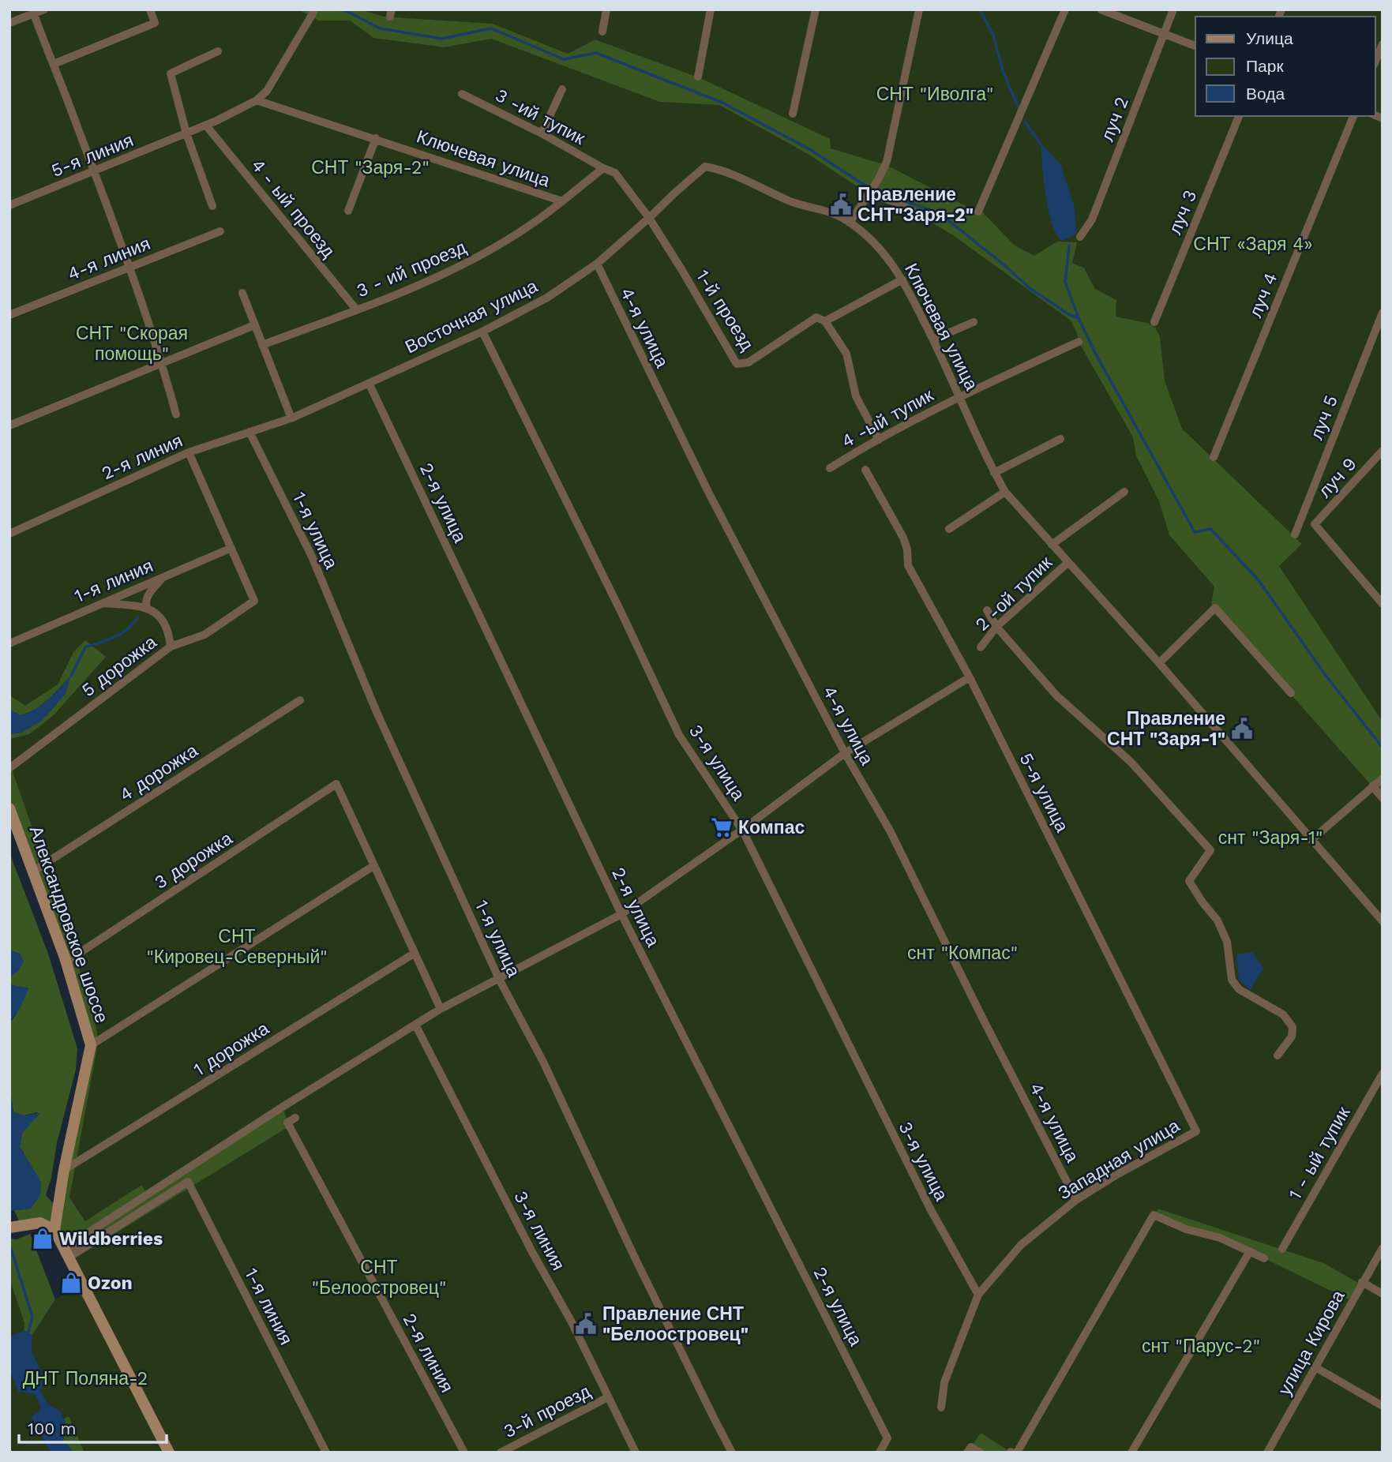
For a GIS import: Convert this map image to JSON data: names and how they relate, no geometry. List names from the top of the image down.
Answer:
{
  "streets": {
    "street": [
      "3 -ий тупик",
      "луч 2",
      "5-я линия",
      "Ключевая улица",
      "4 - ый проезд",
      "луч 3",
      "4-я линия",
      "3 - ий проезд",
      "луч 4",
      "1-й проезд",
      "Восточная улица",
      "4-я улица",
      "луч 5",
      "4 -ый тупик",
      "2-я линия",
      "луч 9",
      "2-я улица",
      "1-я улица",
      "1-я линия",
      "2 -ой тупик",
      "5 дорожка",
      "3-я улица",
      "4 дорожка",
      "5-я улица",
      "3 дорожка",
      "Александровское шоссе",
      "1 дорожка",
      "1 - ый тупик",
      "Западная улица",
      "3-я линия",
      "улица Кирова",
      "3-й проезд"
    ]
  },
  "crossings": [
    ["3 -ий тупик", "Ключевая улица"],
    ["5-я линия", "Ключевая улица"],
    ["5-я линия", "4 - ый проезд"],
    ["Ключевая улица", "3 - ий проезд"],
    ["Ключевая улица", "1-й проезд"],
    ["Ключевая улица", "Восточная улица"],
    ["Ключевая улица", "4 -ый тупик"],
    ["Ключевая улица", "2 -ой тупик"],
    ["4 - ый проезд", "3 - ий проезд"],
    ["1-й проезд", "Восточная улица"],
    ["Восточная улица", "4-я улица"],
    ["Восточная улица", "2-я линия"],
    ["Восточная улица", "2-я улица"],
    ["Восточная улица", "3-я улица"],
    ["4-я улица", "Западная улица"],
    ["2-я линия", "1-я улица"],
    ["1-я линия", "5 дорожка"],
    ["3-я улица", "Западная улица"],
    ["4 дорожка", "Александровское шоссе"],
    ["5-я улица", "Западная улица"],
    ["3 дорожка", "Александровское шоссе"],
    ["Александровское шоссе", "1 дорожка"],
    ["3-я линия", "3-й проезд"]
  ],
  "parks": [
    "СНТ \"Иволга\"",
    "СНТ \"Заря-2\"",
    "СНТ «Заря 4»",
    "СНТ \"Скорая помощь\"",
    "снт \"Заря-1\"",
    "СНТ \"Кировец-Северный\"",
    "снт \"Компас\"",
    "СНТ \"Белоостровец\"",
    "снт \"Парус-2\"",
    "ДНТ Поляна-2"
  ],
  "places": {
    "public building": ["Правление СНТ\"Заря-2\"", "Правление СНТ \"Заря-1\"", "Правление СНТ \"Белоостровец\""],
    "supermarket": ["Компас"],
    "shop": ["Wildberries", "Ozon"]
  },
  "legend": ["Улица", "Парк", "Вода"],
  "scale_bar": "100 m"
}
